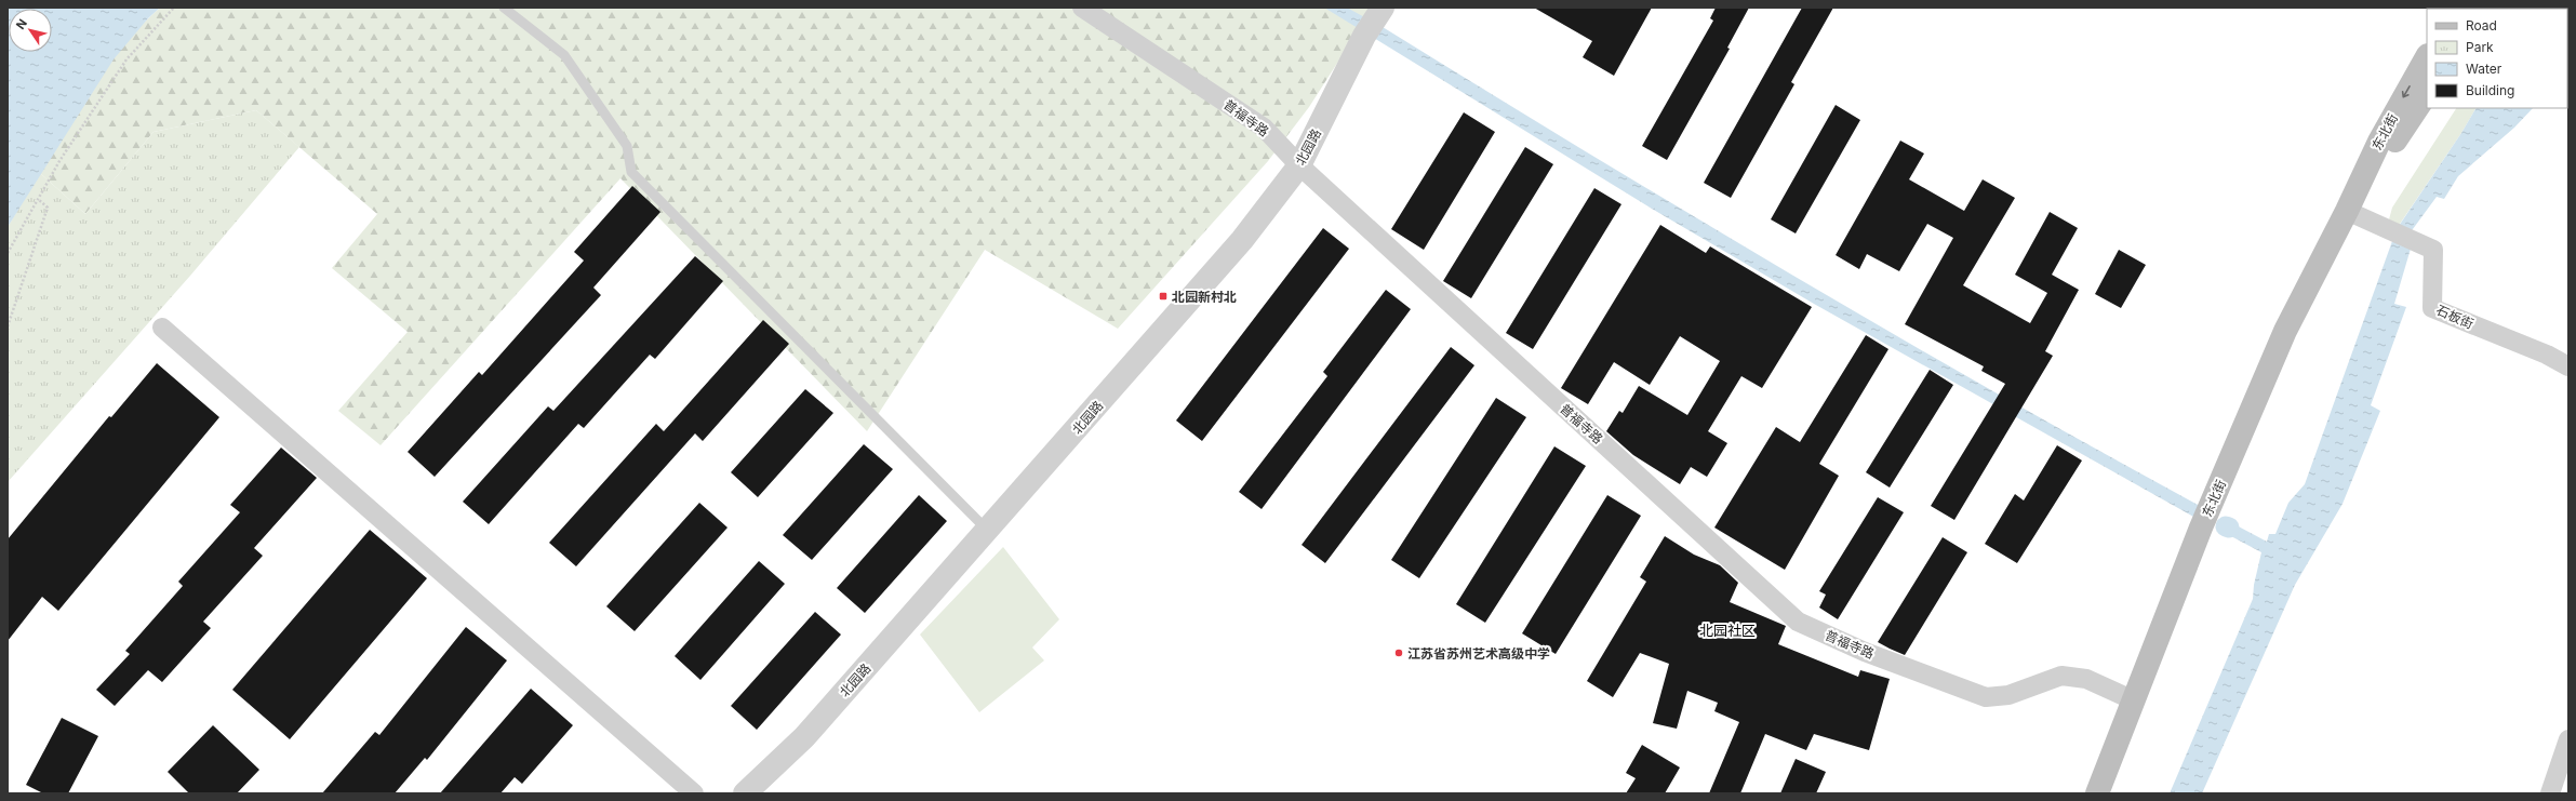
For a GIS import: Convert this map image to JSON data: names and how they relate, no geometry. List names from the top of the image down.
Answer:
{
  "streets": {
    "main road": ["东北街"],
    "street": ["普福寺路", "北园路", "石板街"]
  },
  "crossings": [
    ["普福寺路", "东北街"],
    ["普福寺路", "北园路"],
    ["东北街", "石板街"]
  ],
  "districts": ["北园社区"],
  "places": {
    "transit": ["北园新村北"],
    "other": ["江苏省苏州艺术高级中学"]
  },
  "legend": [
    "Road",
    "Park",
    "Water",
    "Building"
  ],
  "north": "top left"
}
